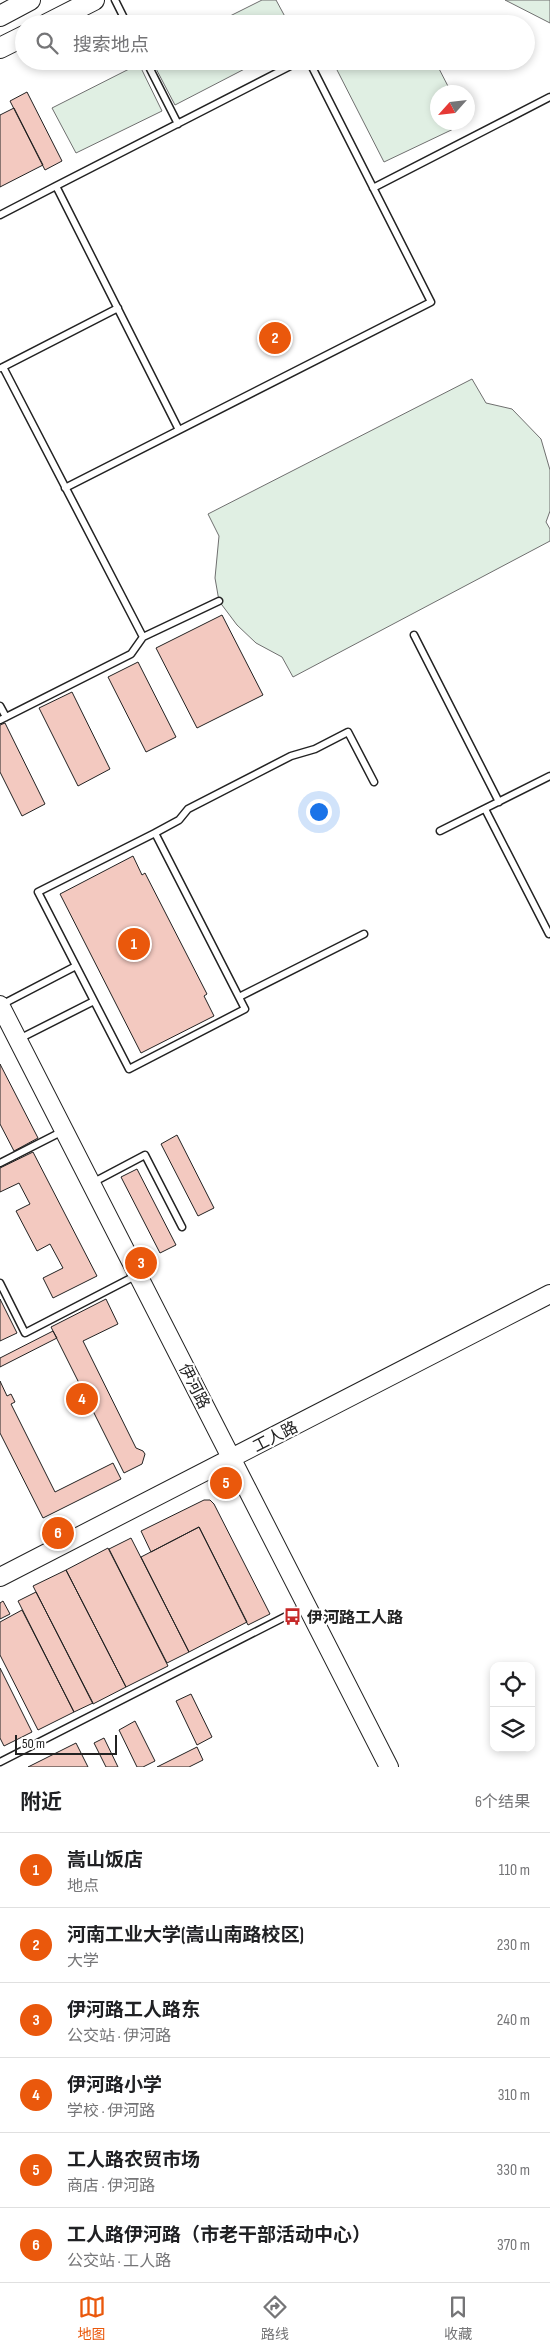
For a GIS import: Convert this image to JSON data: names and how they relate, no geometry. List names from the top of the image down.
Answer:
{
  "streets": {
    "street": ["伊河路", "工人路"]
  },
  "crossings": [
    ["伊河路", "工人路"]
  ],
  "places": {
    "bus stop": ["伊河路工人路"]
  },
  "scale_bar": "50 m",
  "north": "bottom left",
  "page": {
    "search": "搜索地点",
    "pins": [
      "2",
      "1",
      "3",
      "4",
      "5",
      "6"
    ],
    "scale": "50 m",
    "heading": ["附近", "6个结果"],
    "list": [
      {
        "mark": "1",
        "name": "嵩山饭店",
        "note": "地点",
        "value": "110 m"
      },
      {
        "mark": "2",
        "name": "河南工业大学(嵩山南路校区)",
        "note": "大学",
        "value": "230 m"
      },
      {
        "mark": "3",
        "name": "伊河路工人路东",
        "note": "公交站 · 伊河路",
        "value": "240 m"
      },
      {
        "mark": "4",
        "name": "伊河路小学",
        "note": "学校 · 伊河路",
        "value": "310 m"
      },
      {
        "mark": "5",
        "name": "工人路农贸市场",
        "note": "商店 · 伊河路",
        "value": "330 m"
      },
      {
        "mark": "6",
        "name": "工人路伊河路（市老干部活动中心）",
        "note": "公交站 · 工人路",
        "value": "370 m"
      }
    ],
    "nav": ["地图", "路线", "收藏"]
  }
}
